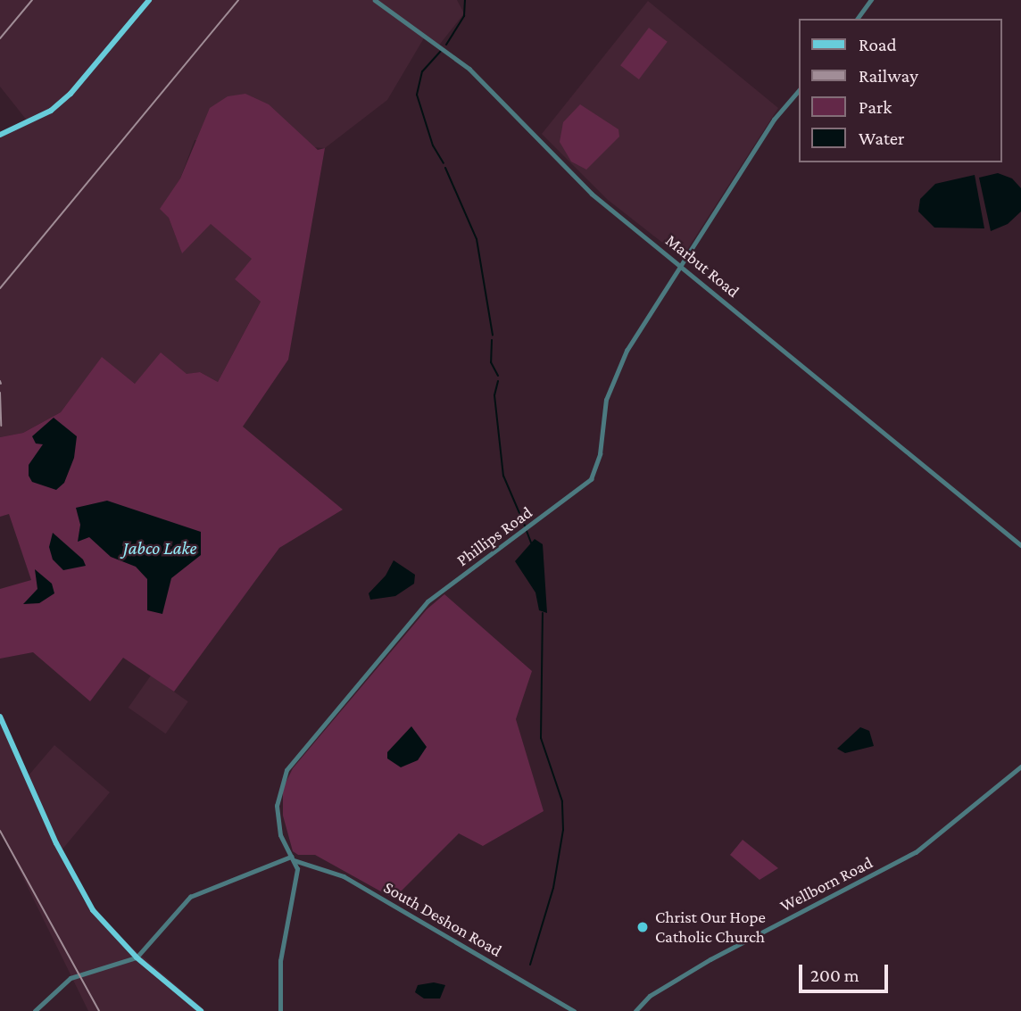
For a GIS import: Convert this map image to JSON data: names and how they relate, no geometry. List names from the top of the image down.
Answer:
{
  "streets": {
    "street": [
      "Marbut Road",
      "Phillips Road",
      "Wellborn Road",
      "South Deshon Road"
    ]
  },
  "crossings": [
    ["Marbut Road", "Phillips Road"],
    ["Phillips Road", "South Deshon Road"]
  ],
  "water": ["Jabco Lake"],
  "places": ["Christ Our Hope Catholic Church"],
  "legend": [
    "Road",
    "Railway",
    "Park",
    "Water"
  ],
  "scale_bar": "200 m"
}
